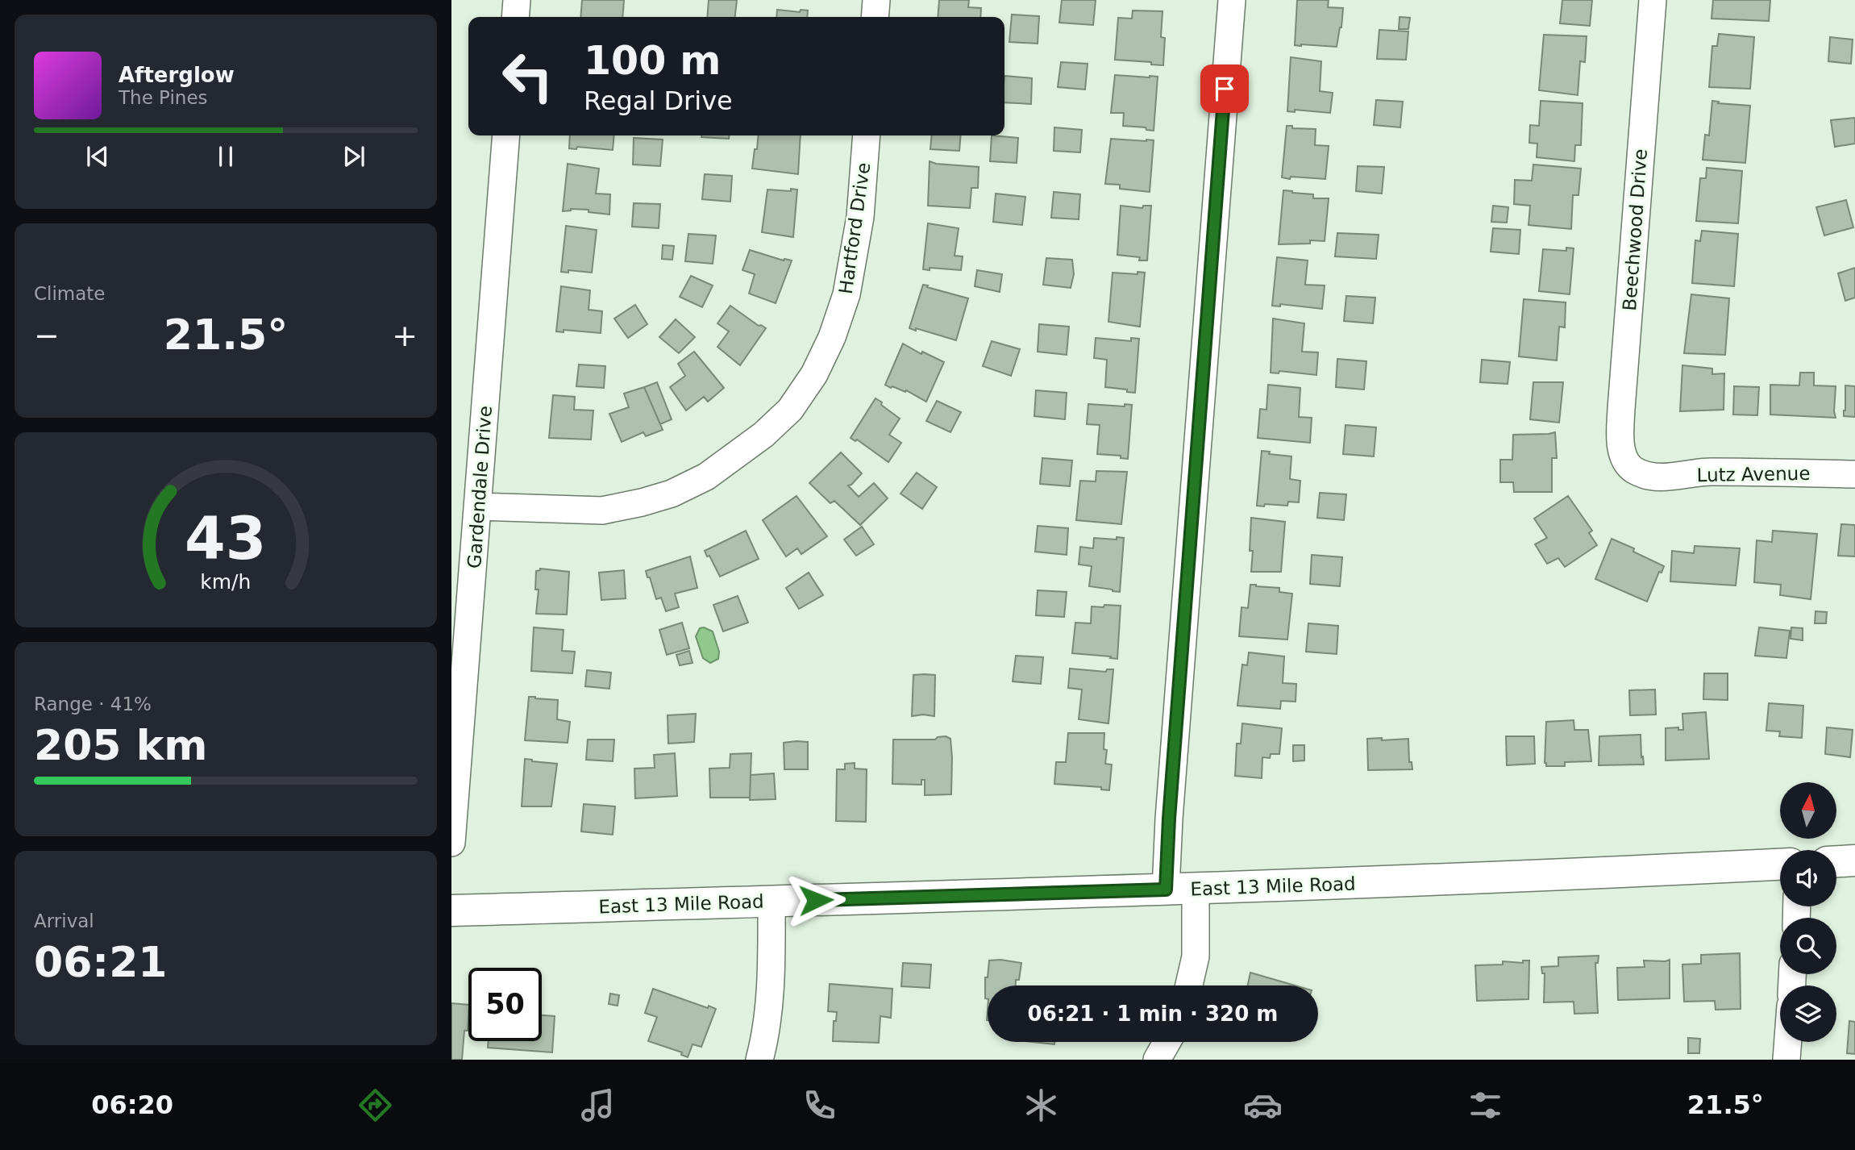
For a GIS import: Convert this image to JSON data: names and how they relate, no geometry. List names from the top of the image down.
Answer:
{
  "streets": {
    "main road": ["East 13 Mile Road"],
    "street": [
      "Hartford Drive",
      "Beechwood Drive",
      "Lutz Avenue",
      "Gardendale Drive"
    ]
  },
  "crossings": [
    ["Hartford Drive", "Gardendale Drive"],
    ["Beechwood Drive", "Lutz Avenue"]
  ],
  "north": "top",
  "page": {
    "turn": ["100 m", "Regal Drive"],
    "song": ["Afterglow", "The Pines"],
    "tile": [
      "Climate",
      ["Range · 41%", "205 km"],
      ["Arrival", "06:21"]
    ],
    "heat": ["−", "21.5°", "+"],
    "limit": "50",
    "trip": "06:21 · 1 min · 320 m",
    "tabs": ["06:20", "21.5°"],
    "gauge": ["43", "km/h"]
  }
}
